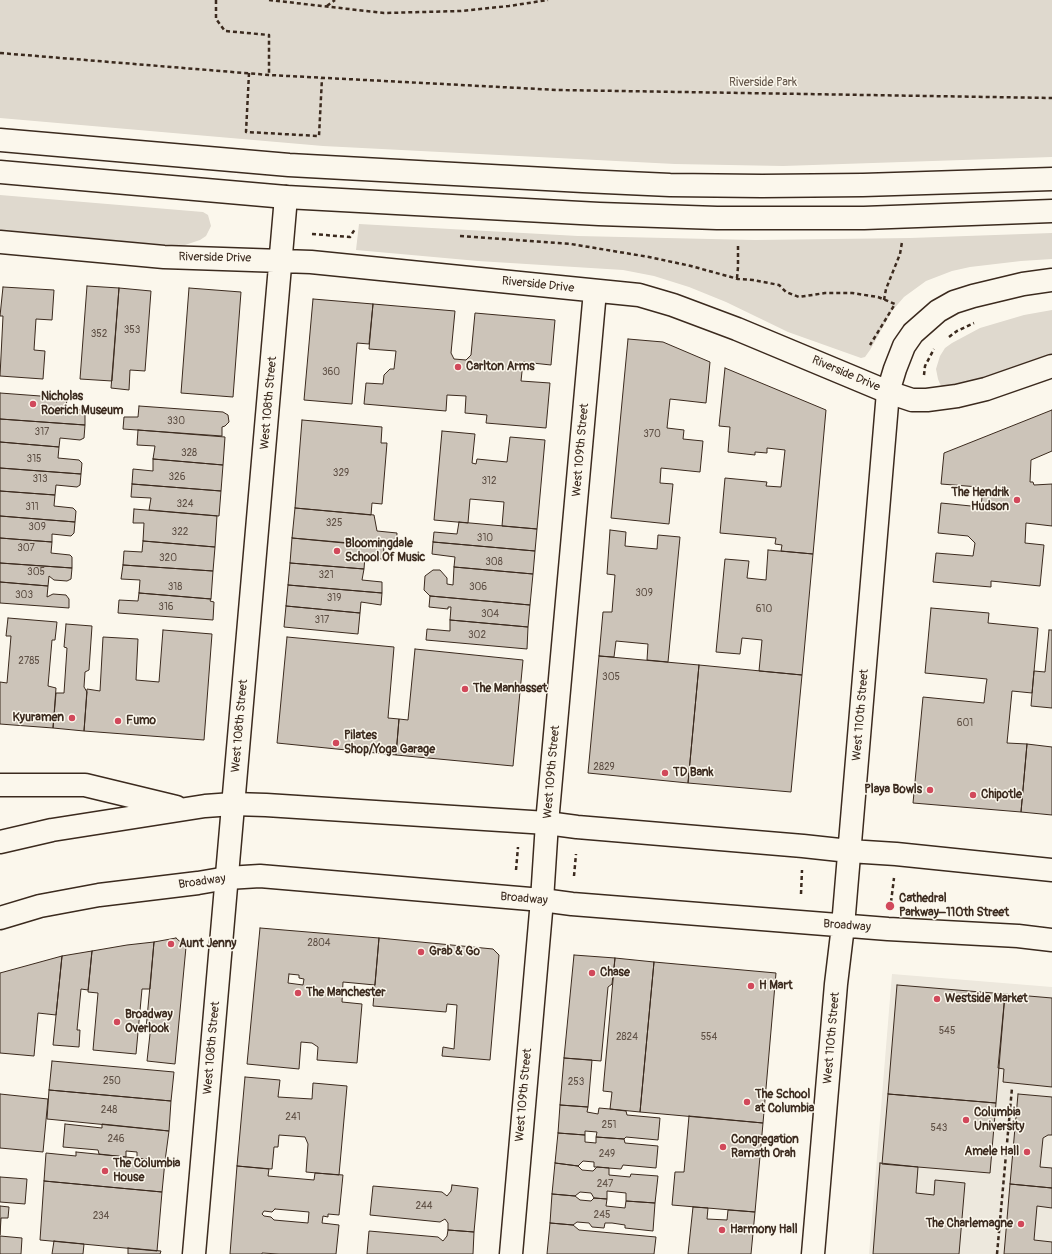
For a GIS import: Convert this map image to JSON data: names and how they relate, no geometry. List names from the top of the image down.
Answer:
{
  "streets": {
    "main road": [
      "Riverside Drive",
      "West 108th Street",
      "West 109th Street",
      "West 110th Street",
      "Broadway"
    ]
  },
  "crossings": [
    ["Riverside Drive", "West 108th Street"],
    ["Riverside Drive", "West 109th Street"],
    ["Riverside Drive", "West 110th Street"],
    ["West 108th Street", "Broadway"],
    ["West 109th Street", "Broadway"],
    ["West 110th Street", "Broadway"]
  ],
  "parks": ["Riverside Park"],
  "places": [
    "Carlton Arms",
    "Nicholas Roerich Museum",
    "The Hendrik Hudson",
    "Bloomingdale School Of Music",
    "The Manhasset",
    "Kyuramen",
    "Fumo",
    "Pilates Shop/Yoga Garage",
    "TD Bank",
    "Playa Bowls",
    "Chipotle",
    "Cathedral Parkway–110th Street",
    "Aunt Jenny",
    "Grab & Go",
    "Chase",
    "H Mart",
    "The Manchester",
    "Westside Market",
    "Broadway Overlook",
    "The School at Columbia",
    "Columbia University",
    "Congregation Ramath Orah",
    "Amele Hall",
    "The Columbia House",
    "The Charlemagne",
    "Harmony Hall"
  ],
  "house_numbers": [
    "353",
    "352",
    "360",
    "330",
    "317",
    "370",
    "328",
    "315",
    "329",
    "326",
    "313",
    "312",
    "324",
    "311",
    "325",
    "309",
    "322",
    "310",
    "307",
    "320",
    "308",
    "305",
    "321",
    "318",
    "306",
    "309",
    "303",
    "319",
    "316",
    "610",
    "304",
    "317",
    "302",
    "2785",
    "305",
    "601",
    "2829",
    "2804",
    "545",
    "2824",
    "554",
    "250",
    "253",
    "248",
    "241",
    "251",
    "543",
    "246",
    "249",
    "247",
    "244",
    "245",
    "234"
  ]
}
